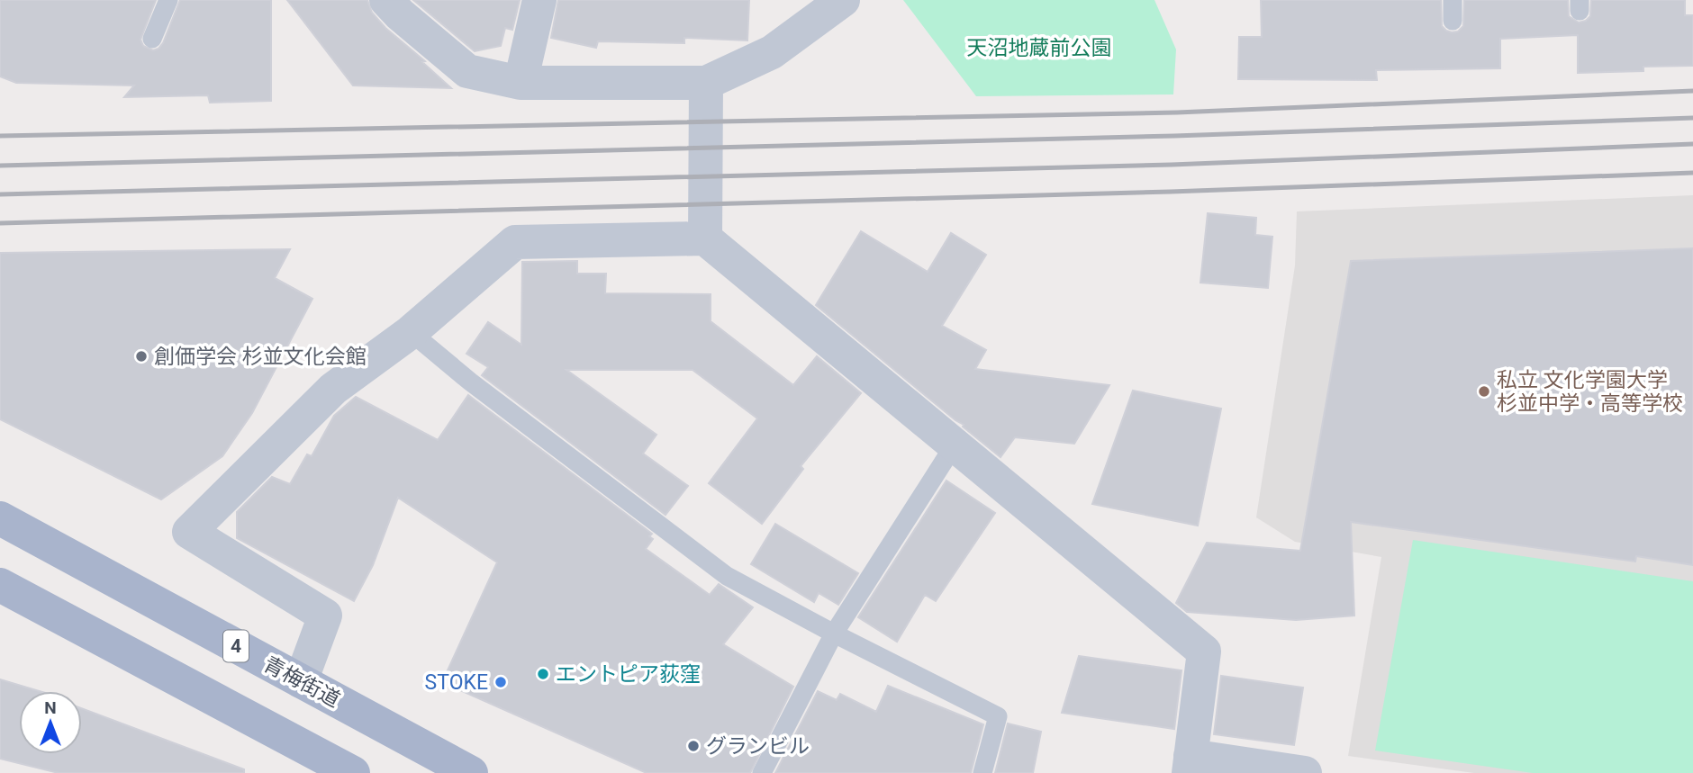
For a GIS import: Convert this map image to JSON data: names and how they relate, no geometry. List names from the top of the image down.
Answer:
{
  "streets": {
    "main road": ["4", "青梅街道"]
  },
  "parks": ["天沼地蔵前公園"],
  "places": [
    "創価学会 杉並文化会館",
    "私立 文化学園大学 杉並中学・高等学校",
    "エントピア荻窪",
    "STOKE",
    "グランビル"
  ],
  "north": "top"
}
